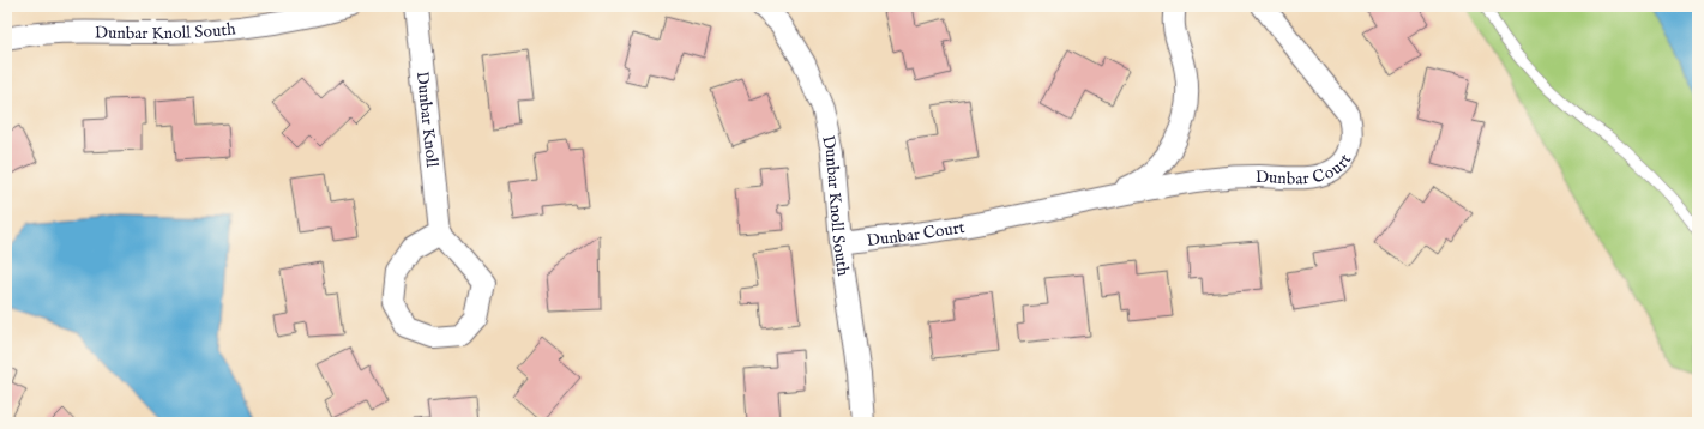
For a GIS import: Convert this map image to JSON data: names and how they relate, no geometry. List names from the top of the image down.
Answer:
{
  "streets": {
    "street": ["Dunbar Knoll South", "Dunbar Knoll", "Dunbar Court"]
  },
  "crossings": [
    ["Dunbar Knoll South", "Dunbar Court"]
  ]
}
